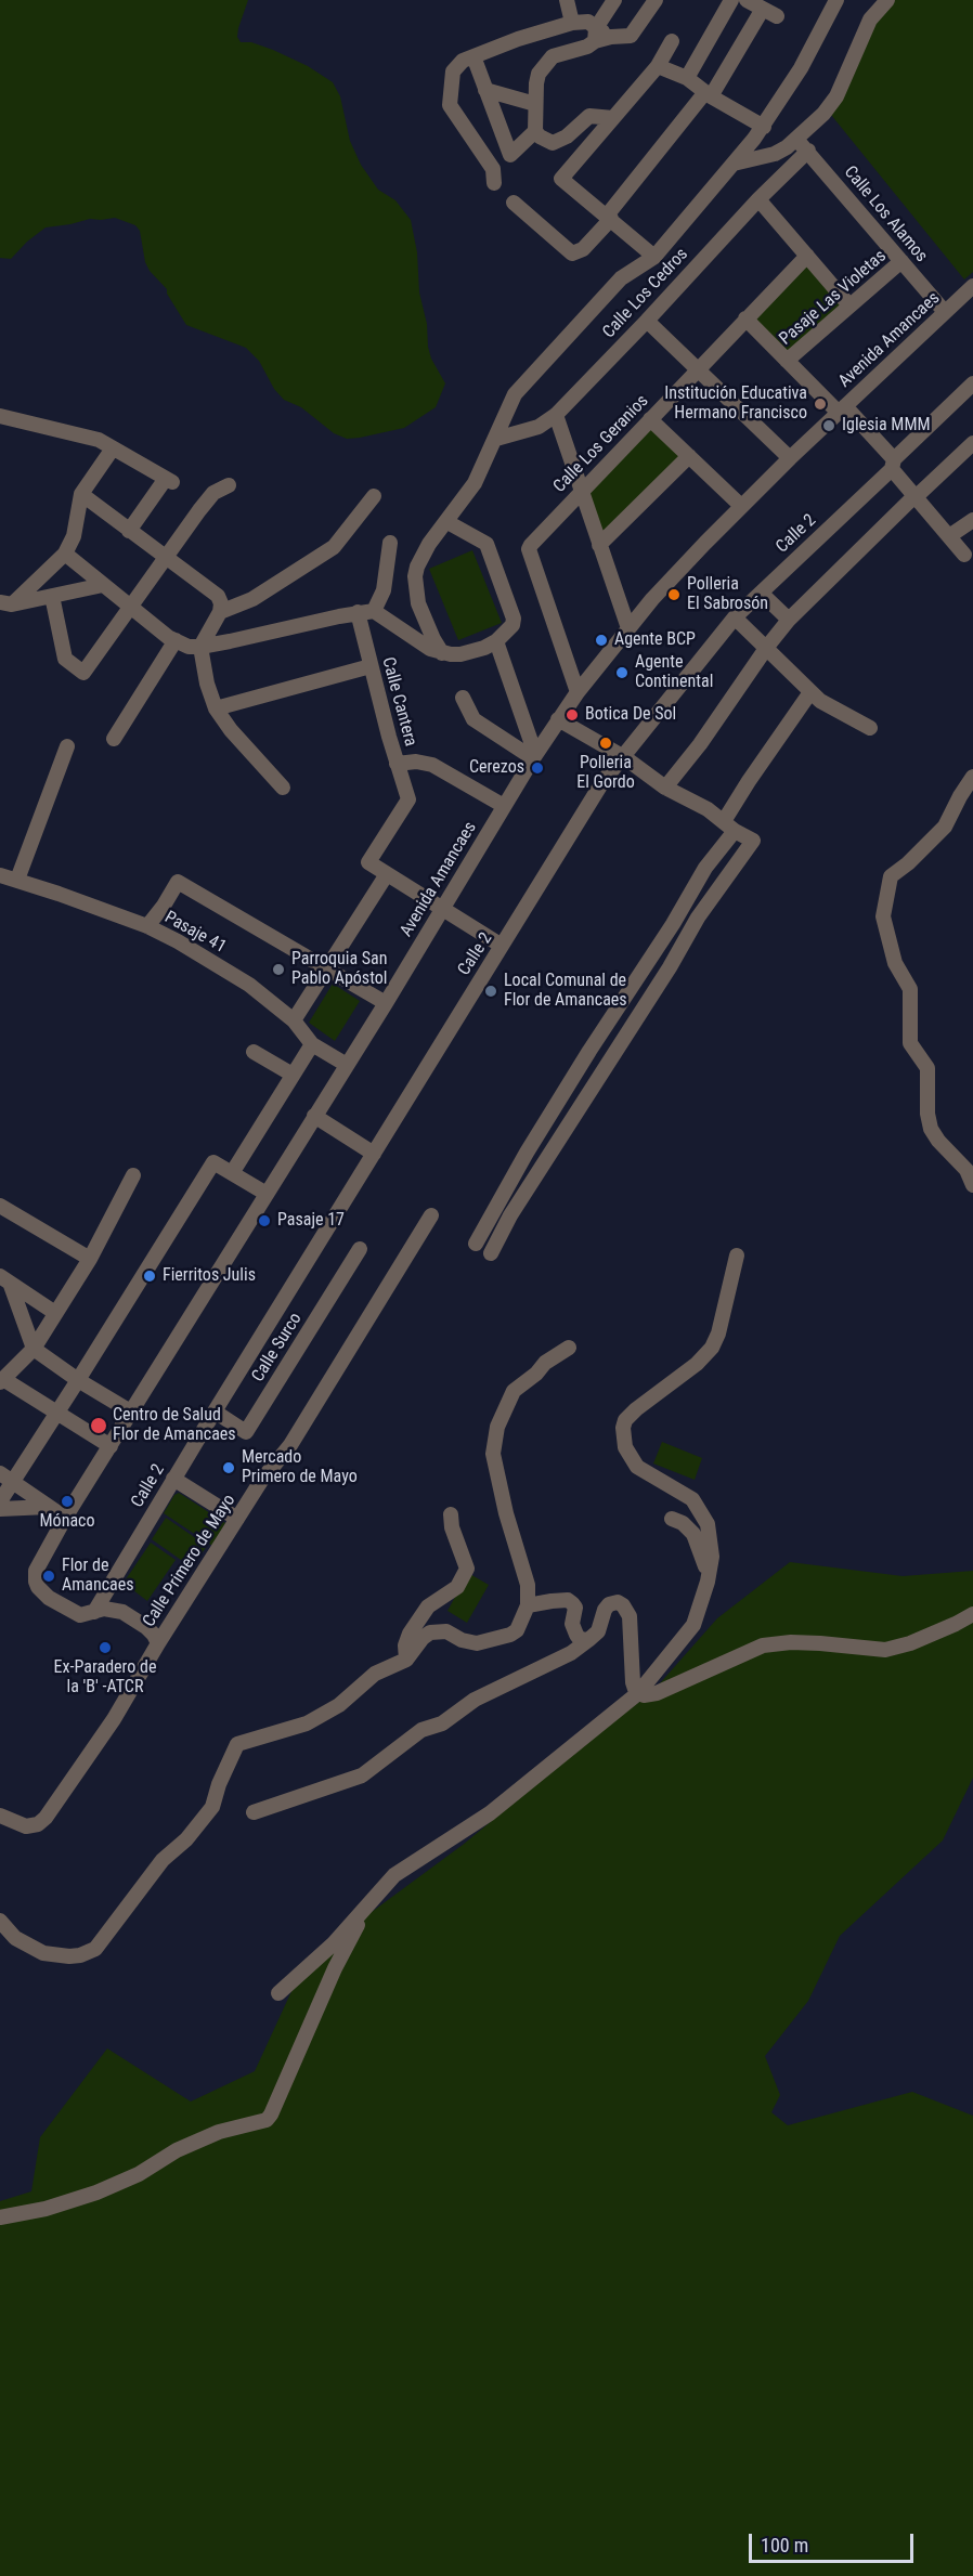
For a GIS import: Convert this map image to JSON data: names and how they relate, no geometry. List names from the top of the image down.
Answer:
{
  "streets": {
    "street": [
      "Calle Los Alamos",
      "Calle Los Cedros",
      "Pasaje Las Violetas",
      "Avenida Amancaes",
      "Calle Los Geranios",
      "Calle 2",
      "Calle Cantera",
      "Pasaje 41",
      "Calle Surco",
      "Calle Primero de Mayo"
    ]
  },
  "crossings": [
    ["Calle Los Alamos", "Calle Los Cedros"],
    ["Calle Los Alamos", "Pasaje Las Violetas"],
    ["Calle Los Alamos", "Avenida Amancaes"],
    ["Avenida Amancaes", "Calle Los Geranios"],
    ["Avenida Amancaes", "Calle 2"],
    ["Avenida Amancaes", "Pasaje 41"],
    ["Calle 2", "Calle Surco"]
  ],
  "places": [
    "Institución Educativa Hermano Francisco",
    "Iglesia MMM",
    "Polleria El Sabrosón",
    "Agente BCP",
    "Agente Continental",
    "Botica De Sol",
    "Polleria El Gordo",
    "Cerezos",
    "Parroquia San Pablo Apóstol",
    "Local Comunal de Flor de Amancaes",
    "Pasaje 17",
    "Fierritos Julis",
    "Centro de Salud Flor de Amancaes",
    "Mercado Primero de Mayo",
    "Mónaco",
    "Flor de Amancaes",
    "Ex-Paradero de la 'B' -ATCR"
  ],
  "scale_bar": "100 m"
}
